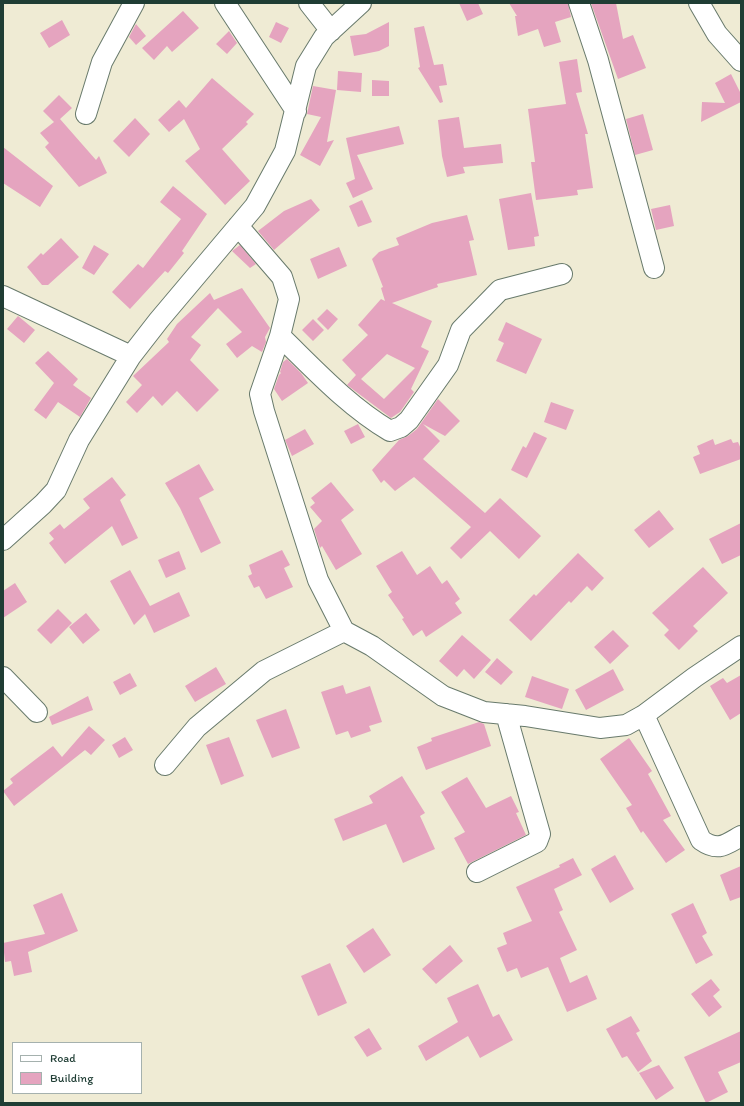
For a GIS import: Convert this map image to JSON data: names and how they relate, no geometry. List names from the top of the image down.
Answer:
{
  "legend": ["Road", "Building"]
}
